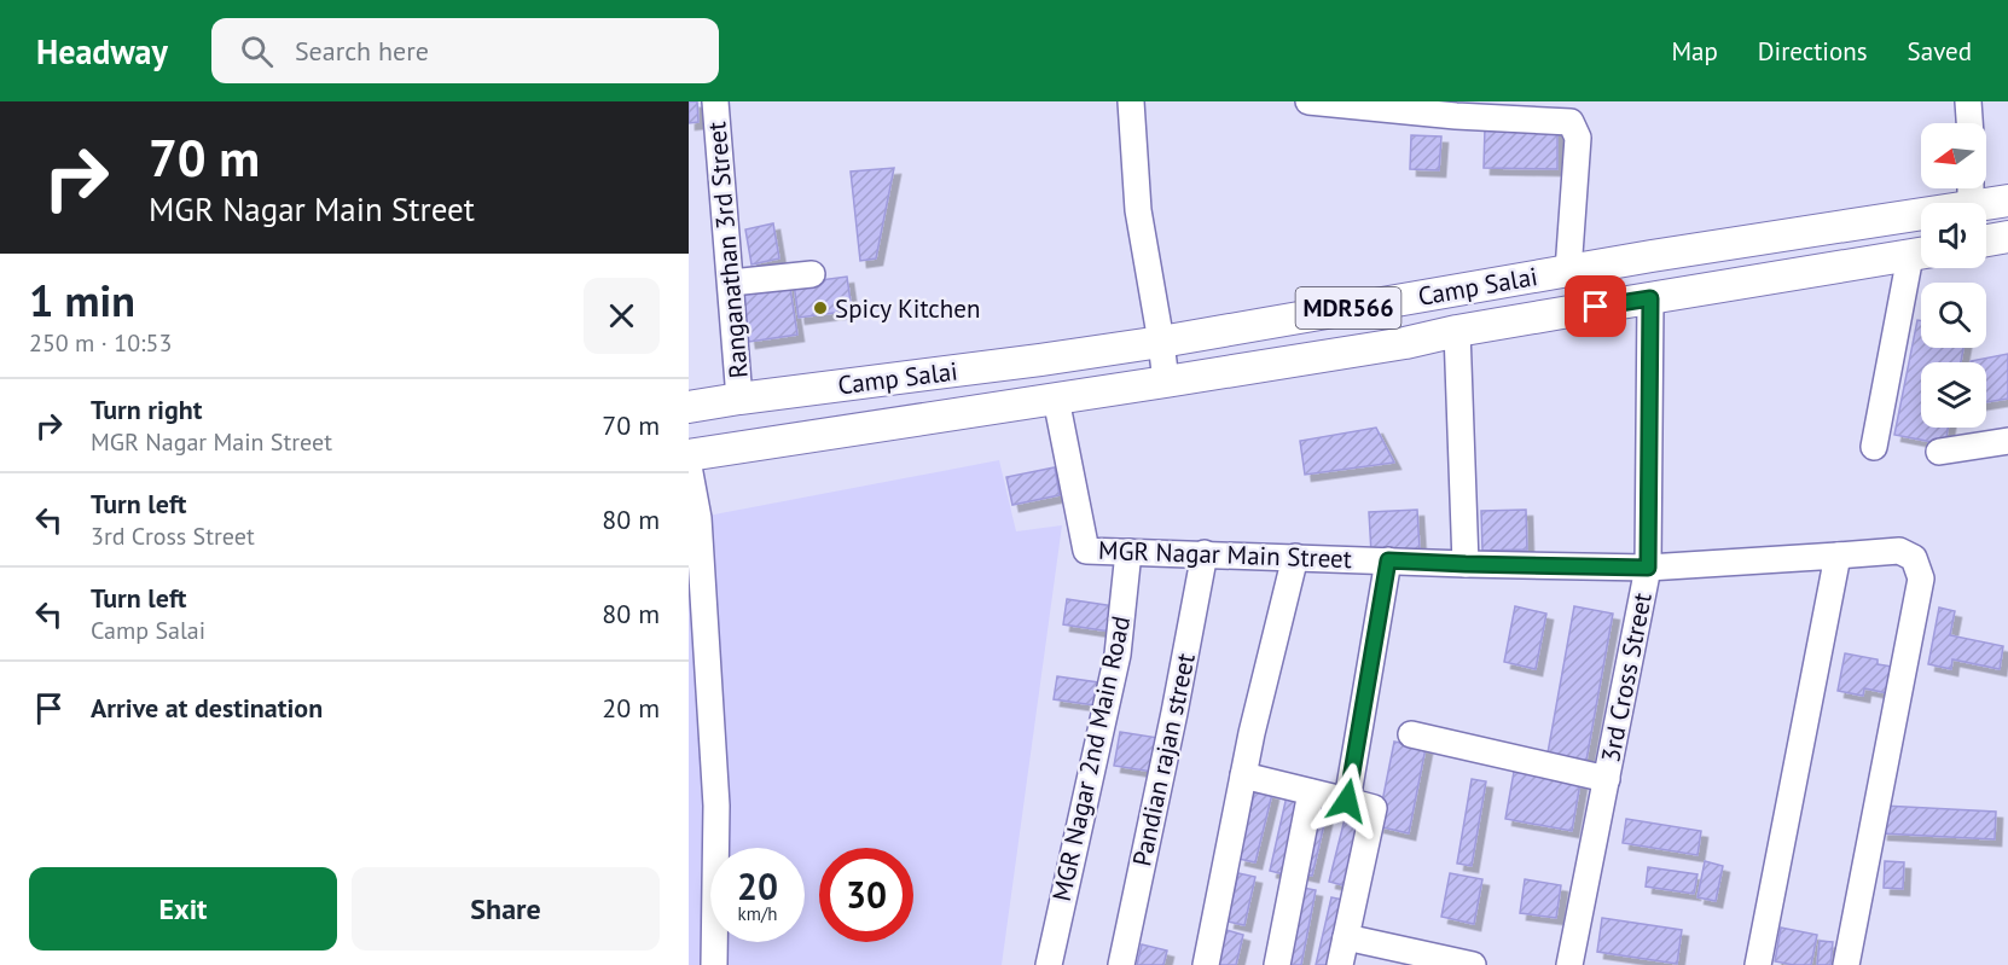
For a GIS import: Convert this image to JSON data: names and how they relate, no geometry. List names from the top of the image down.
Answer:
{
  "streets": {
    "main road": ["Camp Salai", "MDR566"],
    "street": [
      "Ranganathan 3rd Street",
      "MGR Nagar Main Street",
      "3rd Cross Street",
      "MGR Nagar 2nd Main Road",
      "Pandian rajan street"
    ]
  },
  "crossings": [
    ["Ranganathan 3rd Street", "Camp Salai"],
    ["Camp Salai", "MGR Nagar Main Street"],
    ["Camp Salai", "3rd Cross Street"],
    ["MGR Nagar Main Street", "3rd Cross Street"],
    ["MGR Nagar Main Street", "MGR Nagar 2nd Main Road"],
    ["MGR Nagar Main Street", "Pandian rajan street"]
  ],
  "places": ["Spicy Kitchen"],
  "north": "left",
  "page": {
    "header": "Headway",
    "search": "Search here",
    "nav": ["Map", "Directions", "Saved"],
    "turn": ["70 m", "MGR Nagar Main Street"],
    "heading": ["1 min", "250 m · 10:53"],
    "list": [
      {
        "name": "Turn right",
        "note": "MGR Nagar Main Street",
        "value": "70 m"
      },
      {
        "name": "Turn left",
        "note": "3rd Cross Street",
        "value": "80 m"
      },
      {
        "name": "Turn left",
        "note": "Camp Salai",
        "value": "80 m"
      },
      {
        "name": "Arrive at destination",
        "value": "20 m"
      }
    ],
    "speed": "20 km/h",
    "limit": "30",
    "buttons": ["Exit", "Share"]
  }
}
